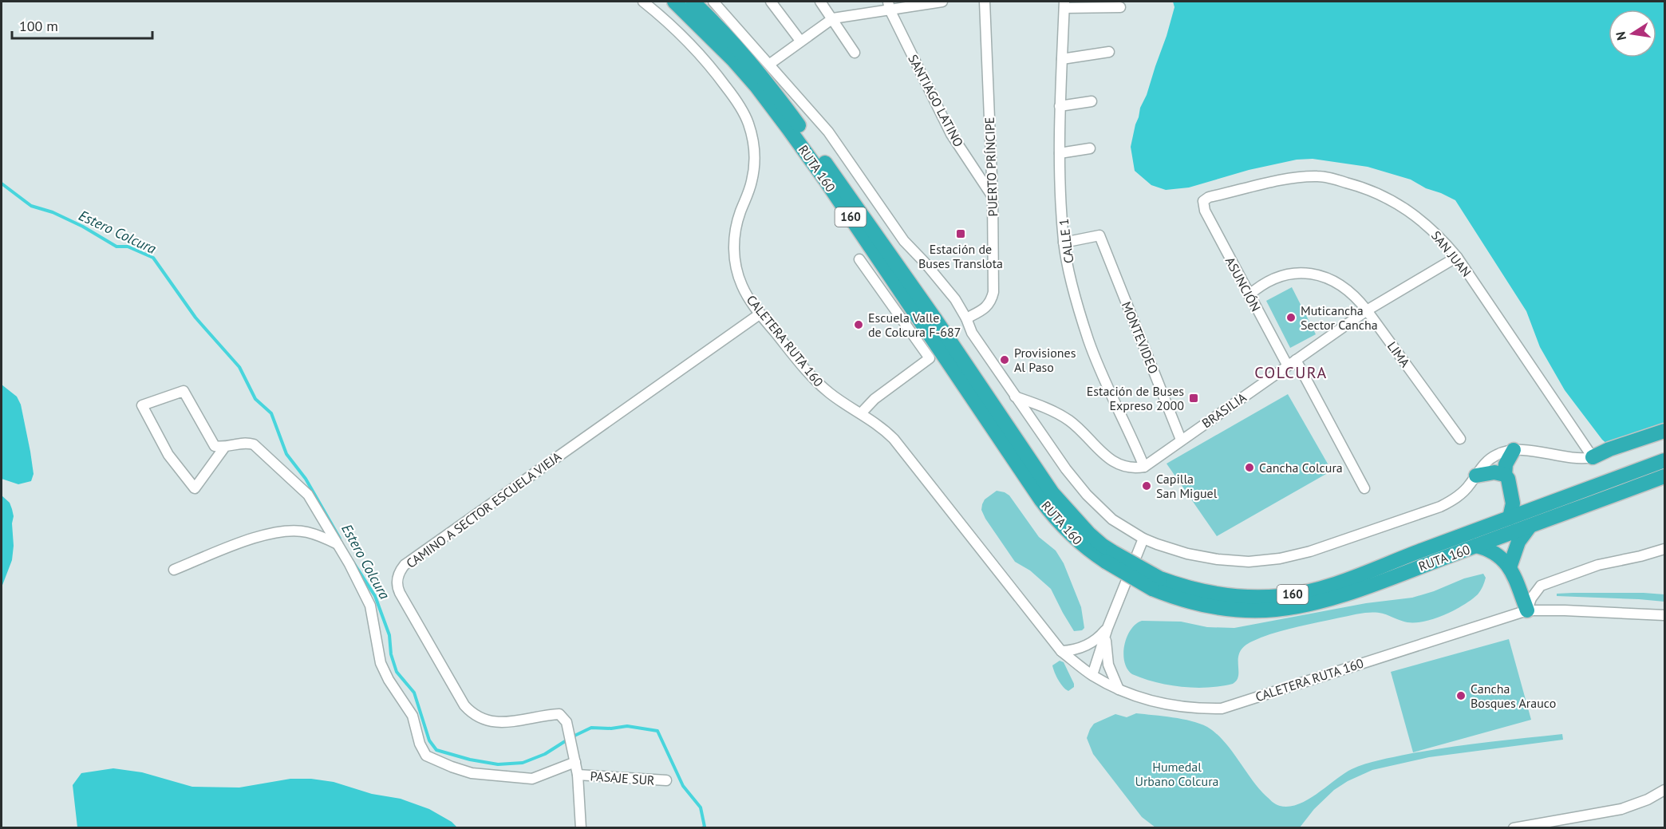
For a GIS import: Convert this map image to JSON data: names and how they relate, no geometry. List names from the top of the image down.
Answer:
{
  "streets": {
    "highway": ["RUTA 160", "160"],
    "street": [
      "SANTIAGO LATINO",
      "PUERTO PRÍNCIPE",
      "CALLE 1",
      "SAN JUAN",
      "ASUNCIÓN",
      "MONTEVIDEO",
      "CALETERA RUTA 160",
      "LIMA",
      "BRASILIA",
      "CAMINO A SECTOR ESCUELA VIEJA",
      "PASAJE SUR"
    ]
  },
  "crossings": [
    ["SANTIAGO LATINO", "PUERTO PRÍNCIPE"],
    ["CALLE 1", "MONTEVIDEO"],
    ["CALLE 1", "BRASILIA"],
    ["SAN JUAN", "ASUNCIÓN"],
    ["SAN JUAN", "BRASILIA"],
    ["ASUNCIÓN", "LIMA"],
    ["ASUNCIÓN", "BRASILIA"],
    ["MONTEVIDEO", "BRASILIA"],
    ["CALETERA RUTA 160", "CAMINO A SECTOR ESCUELA VIEJA"],
    ["LIMA", "BRASILIA"]
  ],
  "districts": ["COLCURA"],
  "water": ["Estero Colcura"],
  "parks": ["Humedal Urbano Colcura"],
  "places": {
    "transit": ["Estación de Buses Translota", "Estación de Buses Expreso 2000"],
    "other": [
      "Muticancha Sector Cancha",
      "Escuela Valle de Colcura F-687",
      "Provisiones Al Paso",
      "Cancha Colcura",
      "Capilla San Miguel",
      "Cancha Bosques Arauco"
    ]
  },
  "scale_bar": "100 m",
  "north": "left"
}
